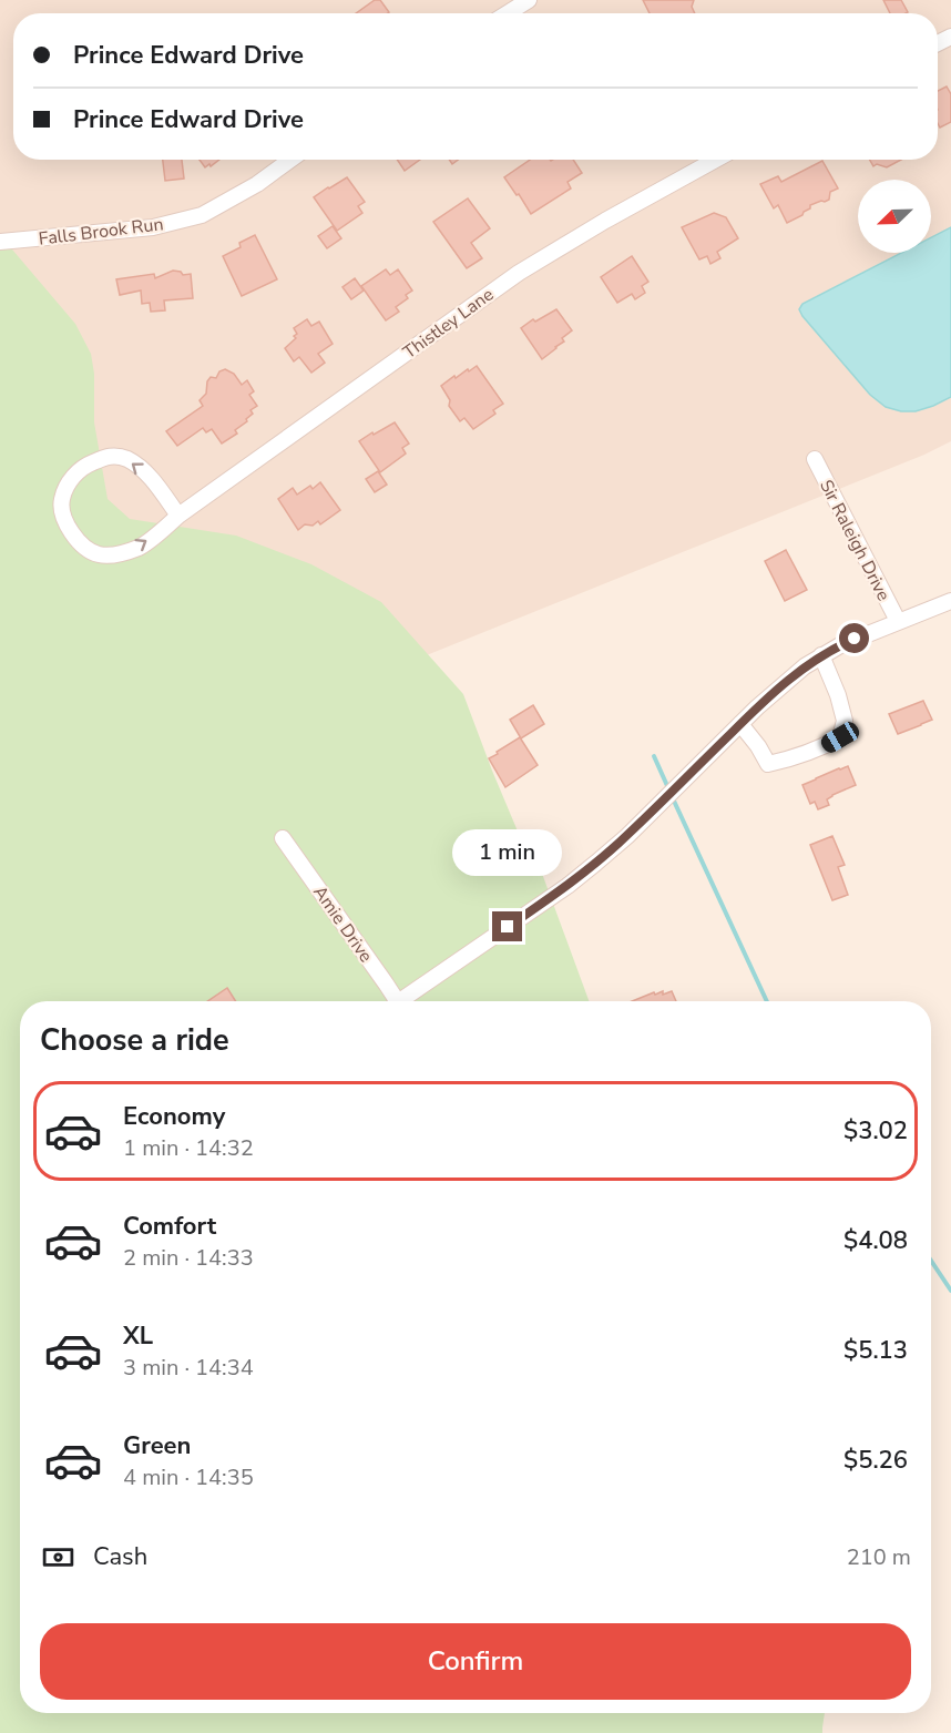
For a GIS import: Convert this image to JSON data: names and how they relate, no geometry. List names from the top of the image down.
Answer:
{
  "streets": {
    "street": [
      "Falls Brook Run",
      "Thistley Lane",
      "Sir Raleigh Drive",
      "Amie Drive"
    ]
  },
  "north": "bottom left",
  "page": {
    "banner": ["Prince Edward Drive", "Prince Edward Drive"],
    "bubble": "1 min",
    "heading": "Choose a ride",
    "list": [
      {
        "name": "Economy",
        "note": "1 min · 14:32",
        "value": "$3.02"
      },
      {
        "name": "Comfort",
        "note": "2 min · 14:33",
        "value": "$4.08"
      },
      {
        "name": "XL",
        "note": "3 min · 14:34",
        "value": "$5.13"
      },
      {
        "name": "Green",
        "note": "4 min · 14:35",
        "value": "$5.26"
      }
    ],
    "pay": ["Cash", "210 m"],
    "buttons": "Confirm"
  }
}
